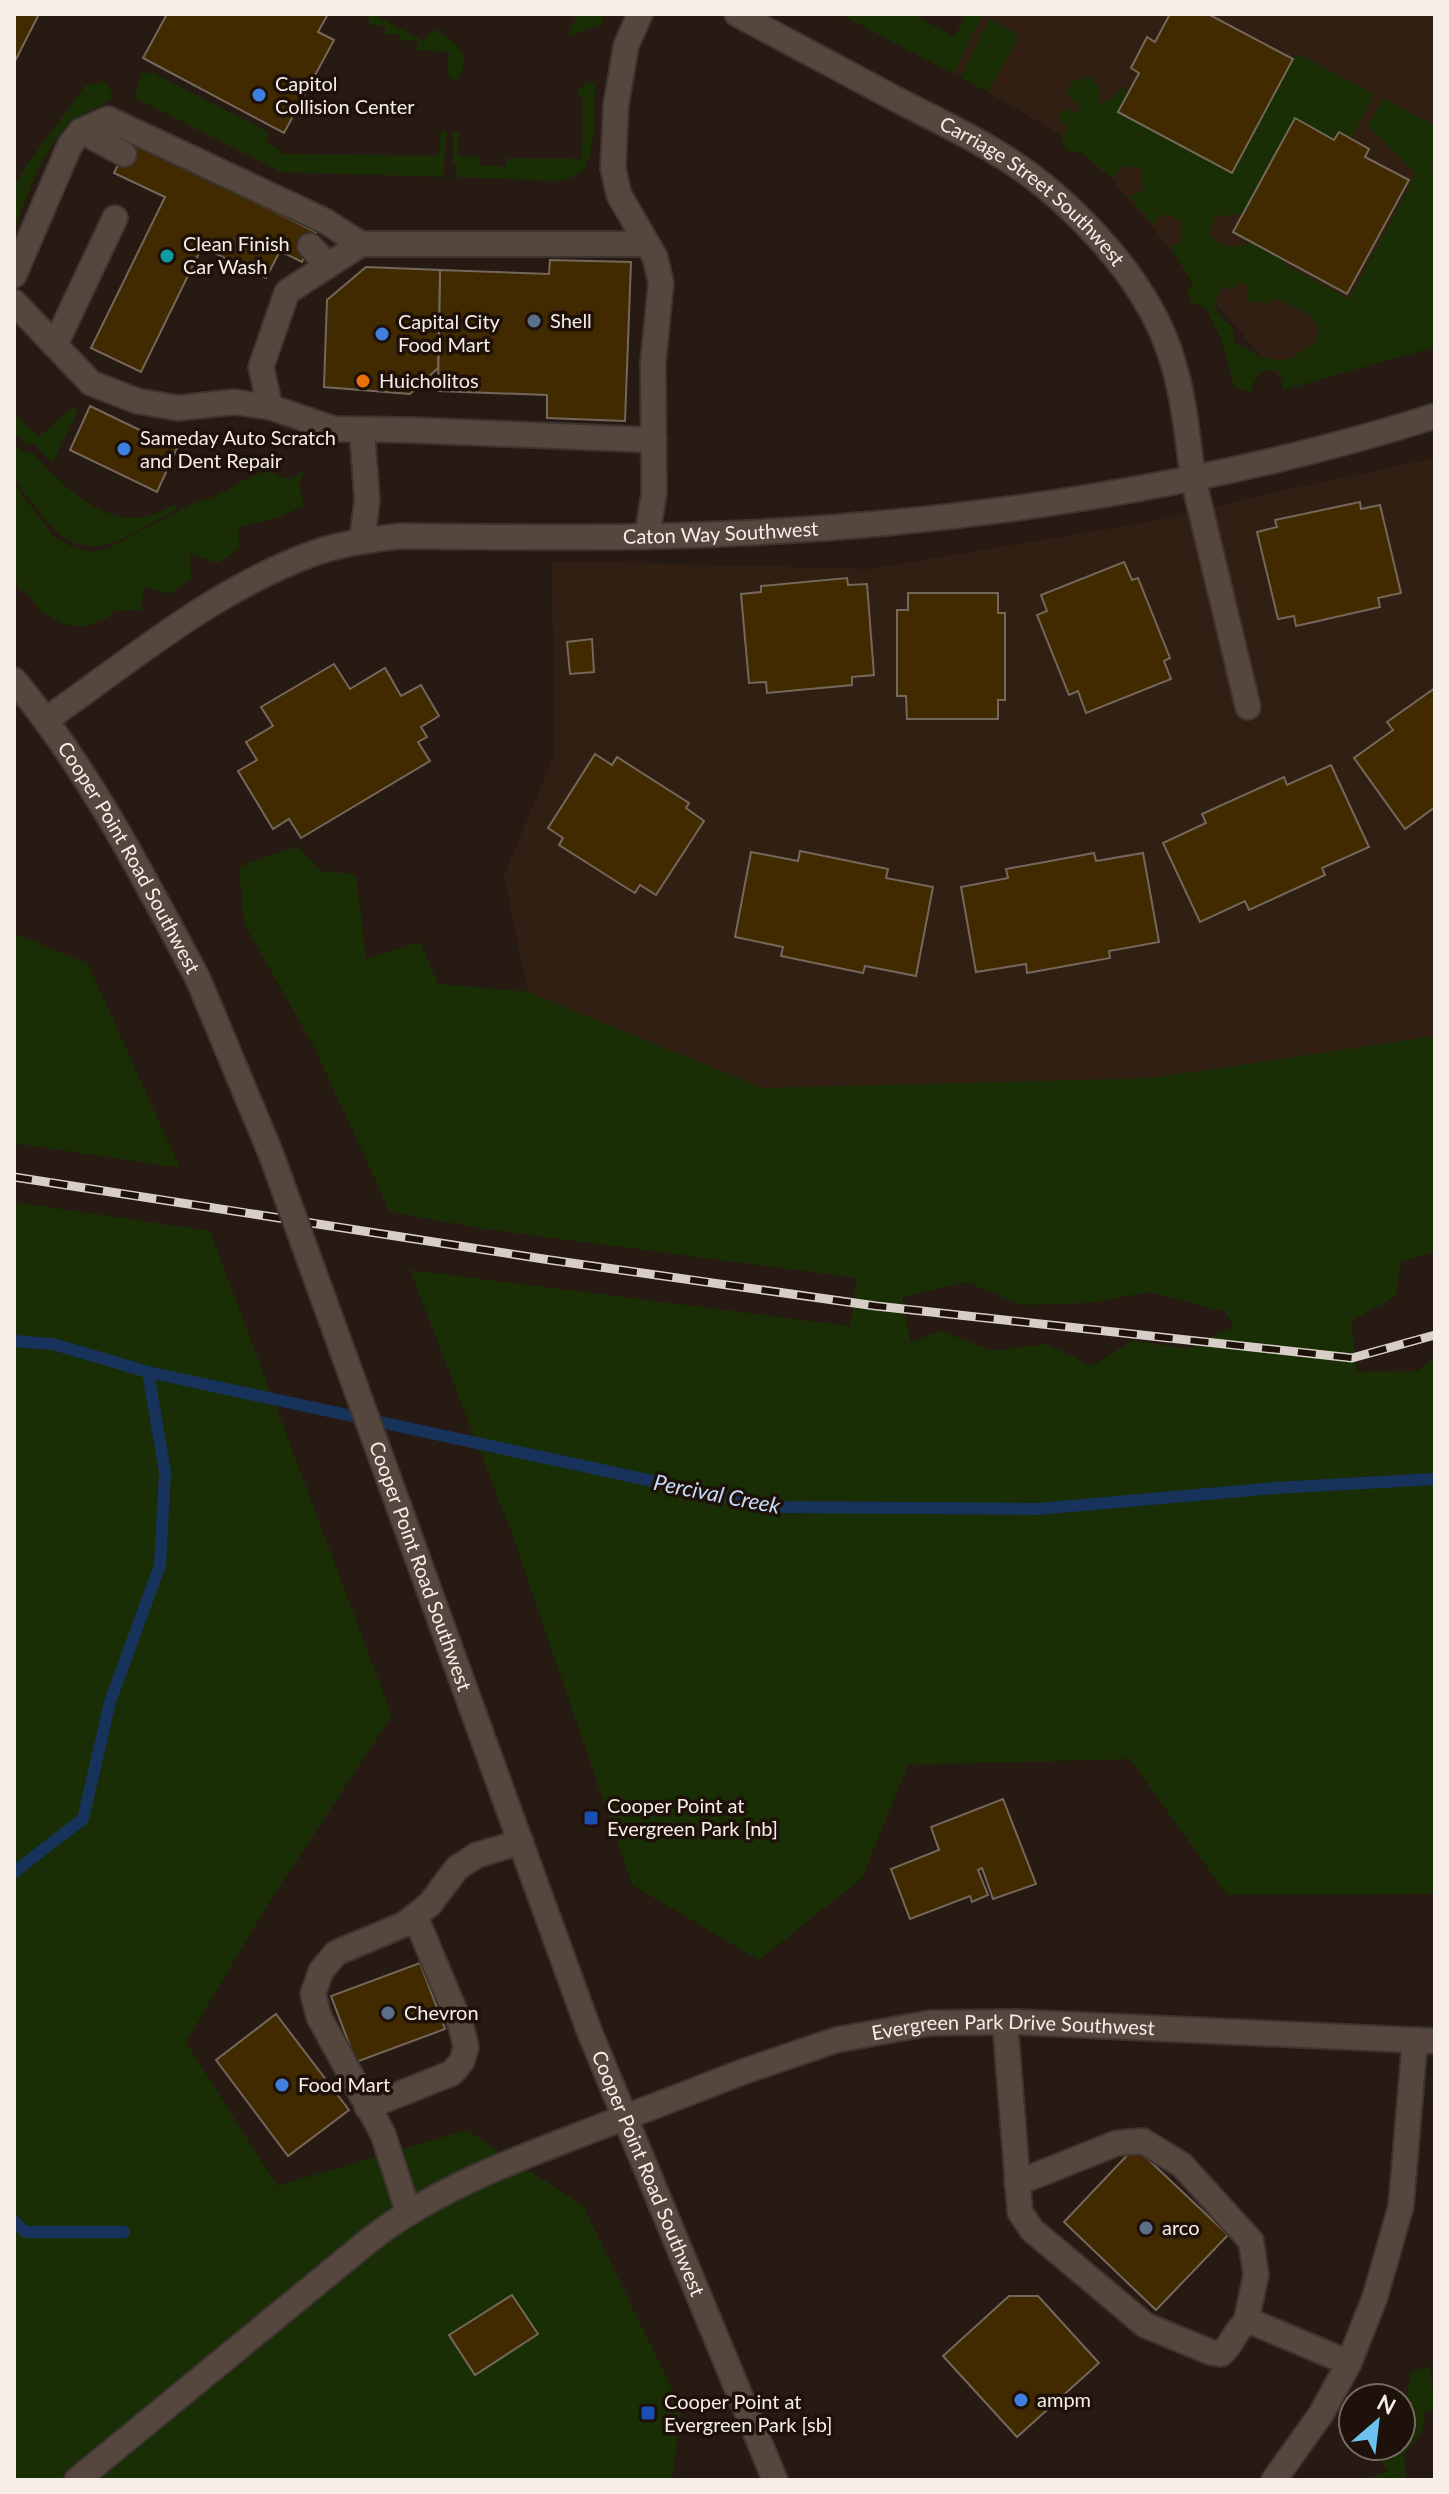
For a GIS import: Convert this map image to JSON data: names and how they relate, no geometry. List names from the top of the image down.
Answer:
{
  "streets": {
    "street": [
      "Carriage Street Southwest",
      "Caton Way Southwest",
      "Cooper Point Road Southwest",
      "Evergreen Park Drive Southwest"
    ]
  },
  "crossings": [
    ["Carriage Street Southwest", "Caton Way Southwest"],
    ["Caton Way Southwest", "Cooper Point Road Southwest"],
    ["Cooper Point Road Southwest", "Evergreen Park Drive Southwest"]
  ],
  "water": ["Percival Creek"],
  "places": {
    "other": [
      "Capitol Collision Center",
      "Clean Finish Car Wash",
      "Shell",
      "Capital City Food Mart",
      "Huicholitos",
      "Sameday Auto Scratch and Dent Repair",
      "Chevron",
      "Food Mart",
      "arco",
      "ampm"
    ],
    "transit": ["Cooper Point at Evergreen Park [nb]", "Cooper Point at Evergreen Park [sb]"]
  },
  "north": "top right"
}
